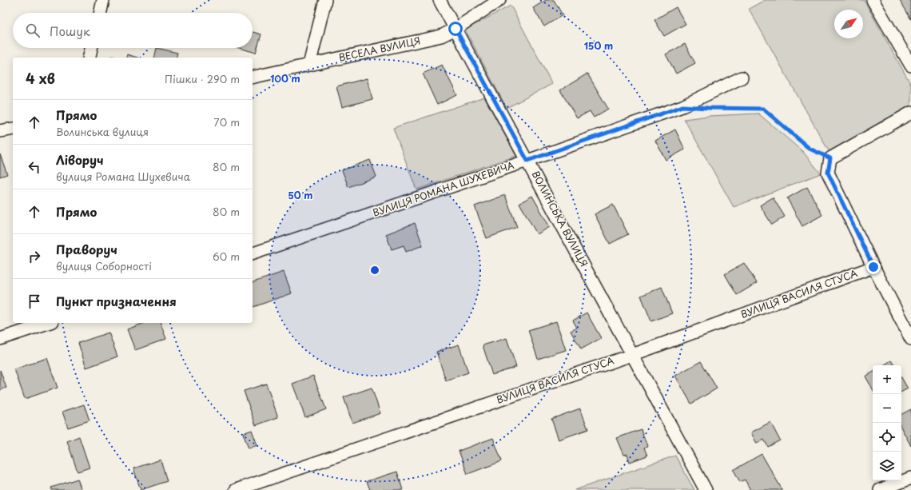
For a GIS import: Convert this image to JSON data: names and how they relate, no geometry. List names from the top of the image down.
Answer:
{
  "streets": {
    "street": [
      "ВЕСЕЛА ВУЛИЦЯ",
      "ВУЛИЦЯ РОМАНА ШУХЕВИЧА",
      "ВОЛИНСЬКА ВУЛИЦЯ",
      "ВУЛИЦЯ ВАСИЛЯ СТУСА"
    ]
  },
  "crossings": [
    ["ВЕСЕЛА ВУЛИЦЯ", "ВОЛИНСЬКА ВУЛИЦЯ"],
    ["ВУЛИЦЯ РОМАНА ШУХЕВИЧА", "ВОЛИНСЬКА ВУЛИЦЯ"],
    ["ВОЛИНСЬКА ВУЛИЦЯ", "ВУЛИЦЯ ВАСИЛЯ СТУСА"]
  ],
  "north": "top right",
  "page": {
    "search": "Пошук",
    "heading": ["4 хв", "Пішки · 290 m"],
    "list": [
      ["Прямо", "Волинська вулиця", "70 m"],
      ["Ліворуч", "вулиця Романа Шухевича", "80 m"],
      ["Прямо", "80 m"],
      ["Праворуч", "вулиця Соборності", "60 m"],
      "Пункт призначення"
    ],
    "map_buttons": ["+", "−"]
  },
  "rings": ["150 m", "100 m", "50 m"]
}
